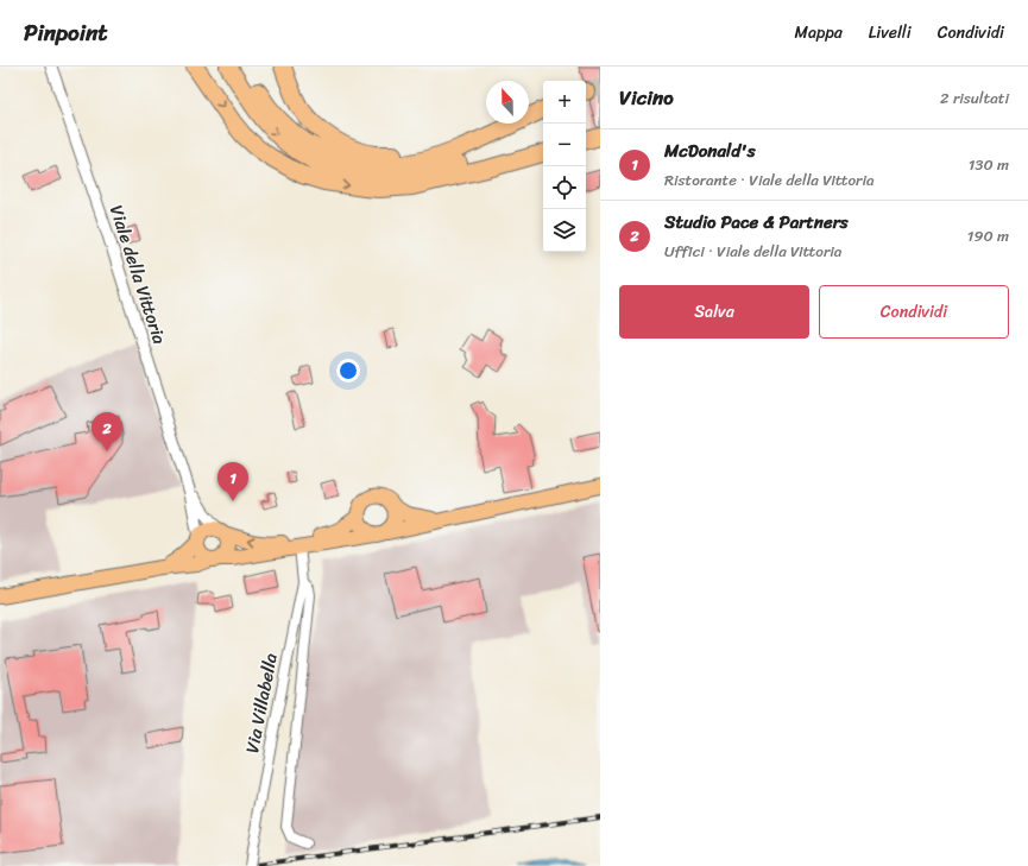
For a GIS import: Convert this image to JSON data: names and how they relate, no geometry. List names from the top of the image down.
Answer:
{
  "streets": {
    "street": ["Viale della Vittoria", "Via Villabella"]
  },
  "north": "top",
  "page": {
    "header": "Pinpoint",
    "nav": ["Mappa", "Livelli", "Condividi"],
    "heading": ["Vicino", "2 risultati"],
    "map_buttons": ["+", "−"],
    "list": [
      {
        "mark": "1",
        "name": "McDonald's",
        "note": "Ristorante · Viale della Vittoria",
        "value": "130 m"
      },
      {
        "mark": "2",
        "name": "Studio Pace & Partners",
        "note": "Uffici · Viale della Vittoria",
        "value": "190 m"
      }
    ],
    "buttons": ["Salva", "Condividi"],
    "pins": ["2", "1"]
  }
}
